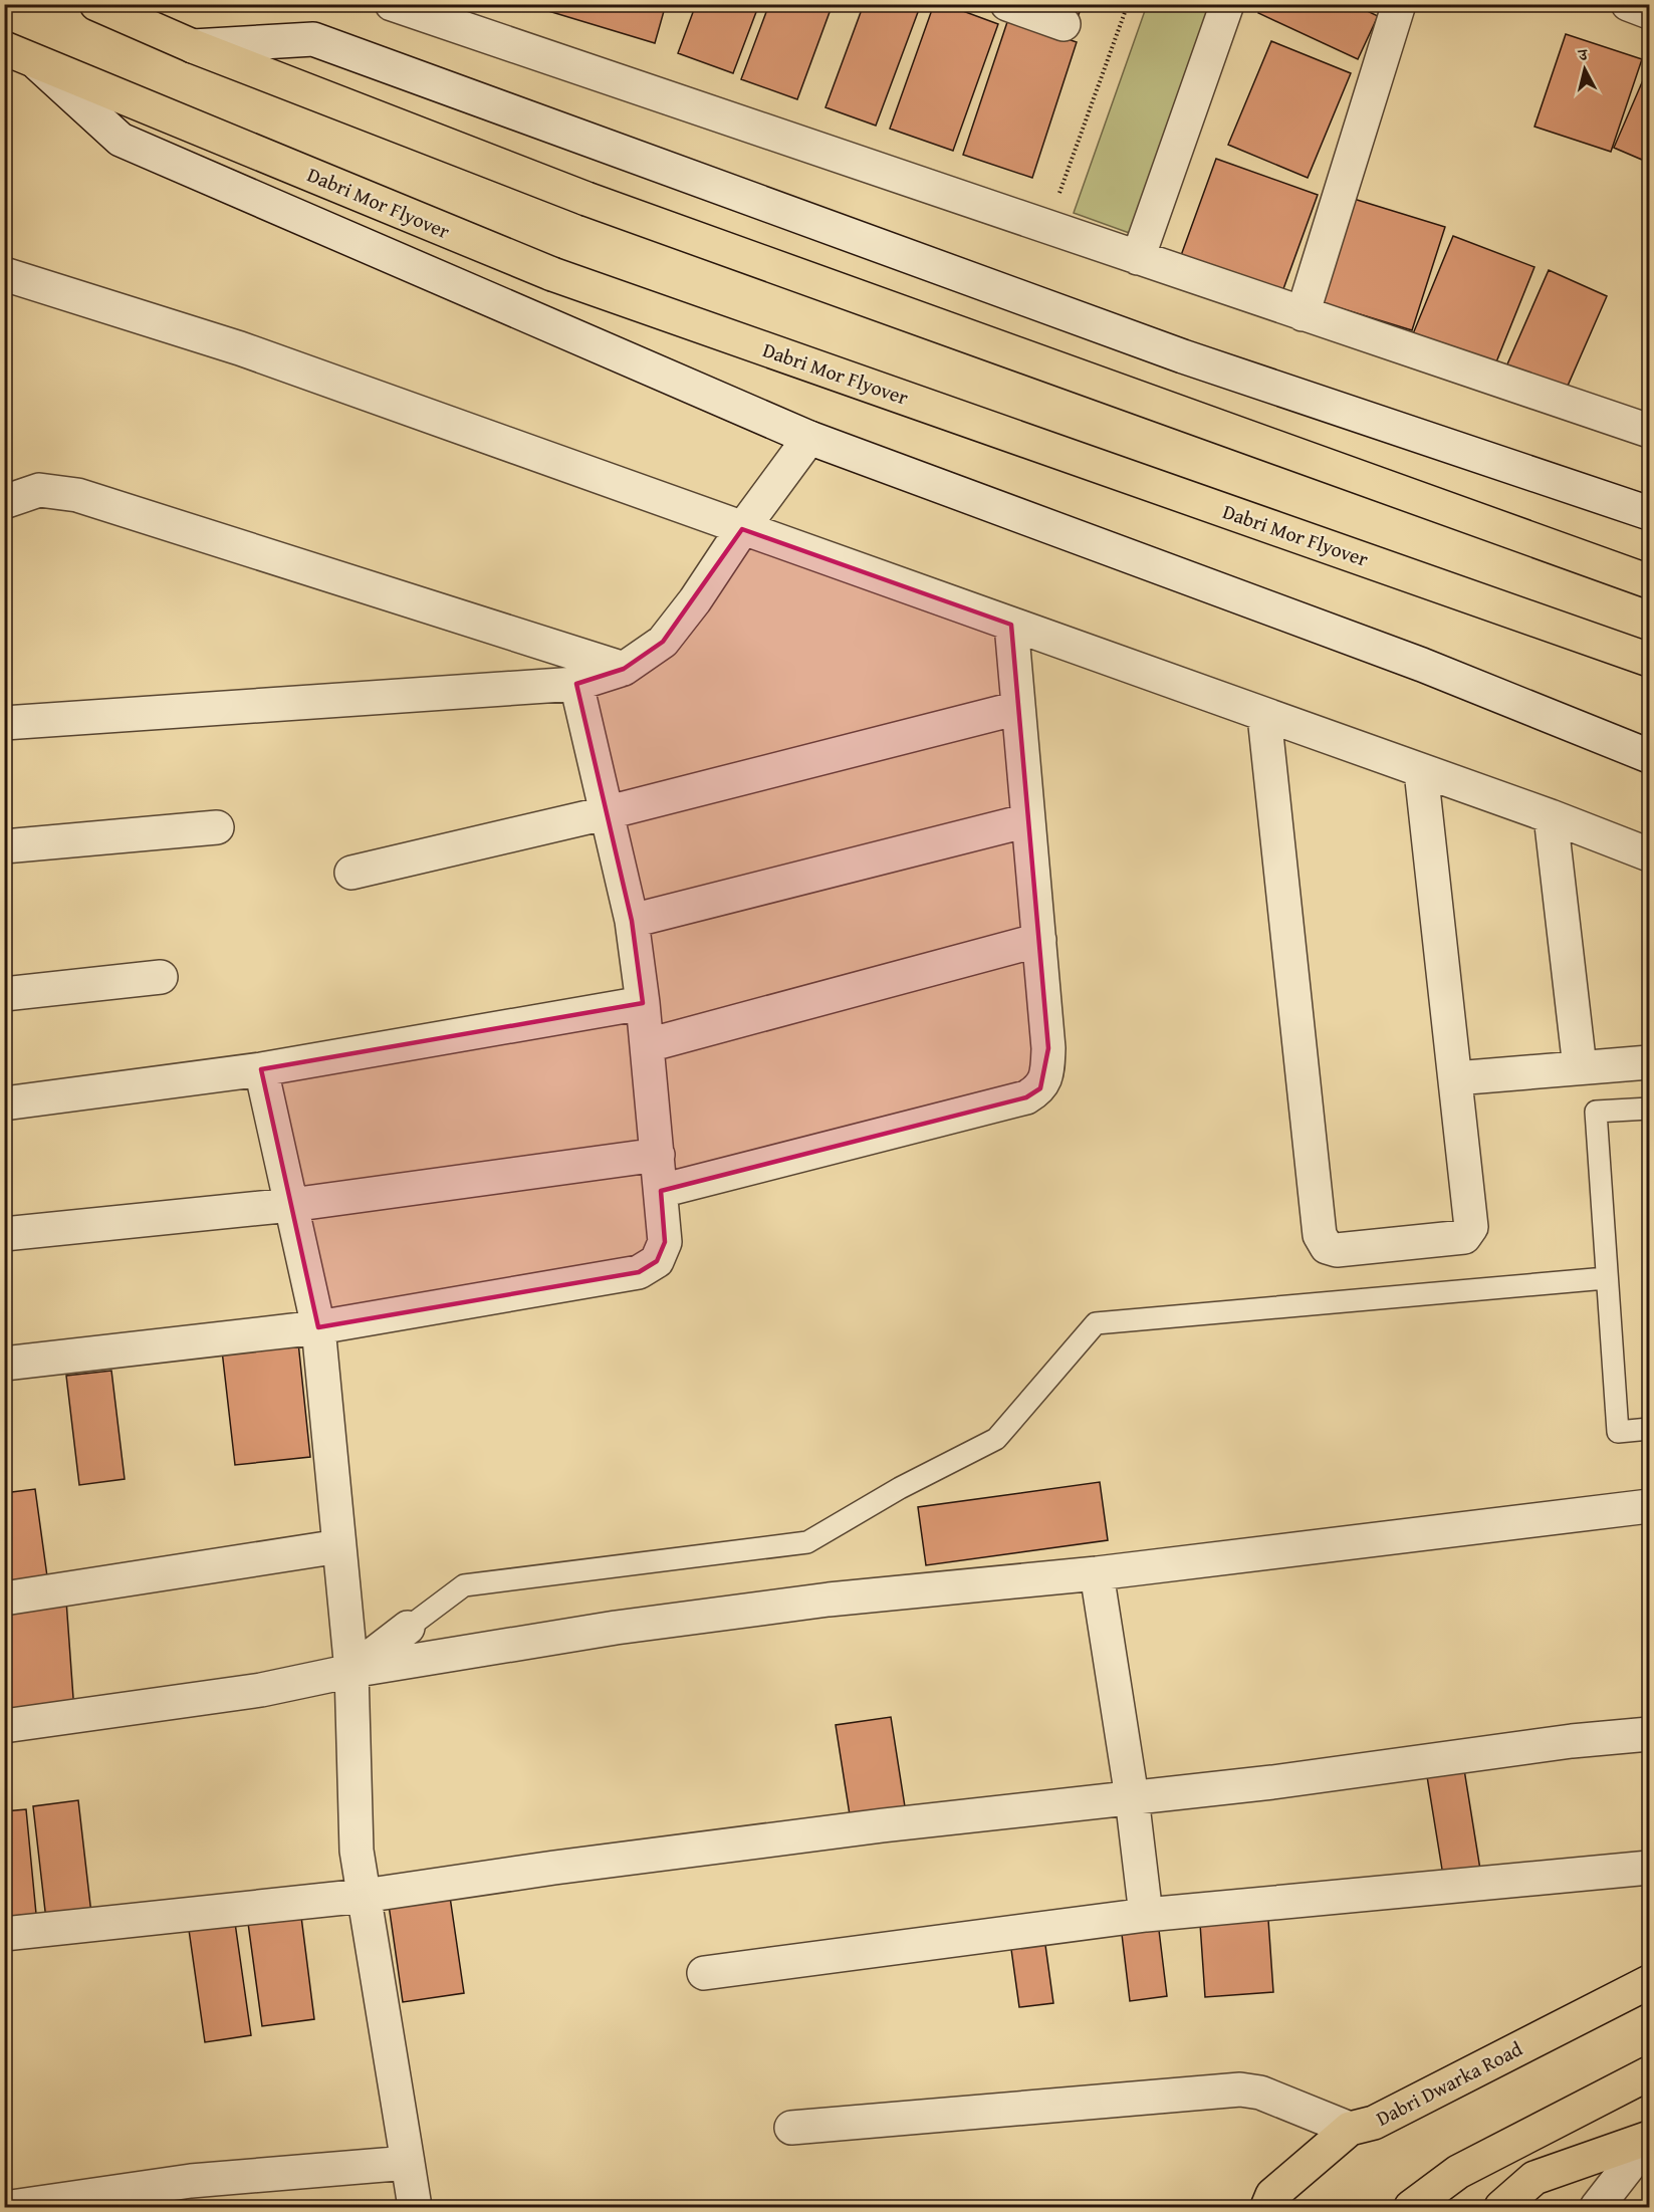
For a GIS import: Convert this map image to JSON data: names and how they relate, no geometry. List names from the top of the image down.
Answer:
{
  "streets": {
    "main road": ["Dabri Mor Flyover", "Dabri Dwarka Road"]
  },
  "north": "top"
}
